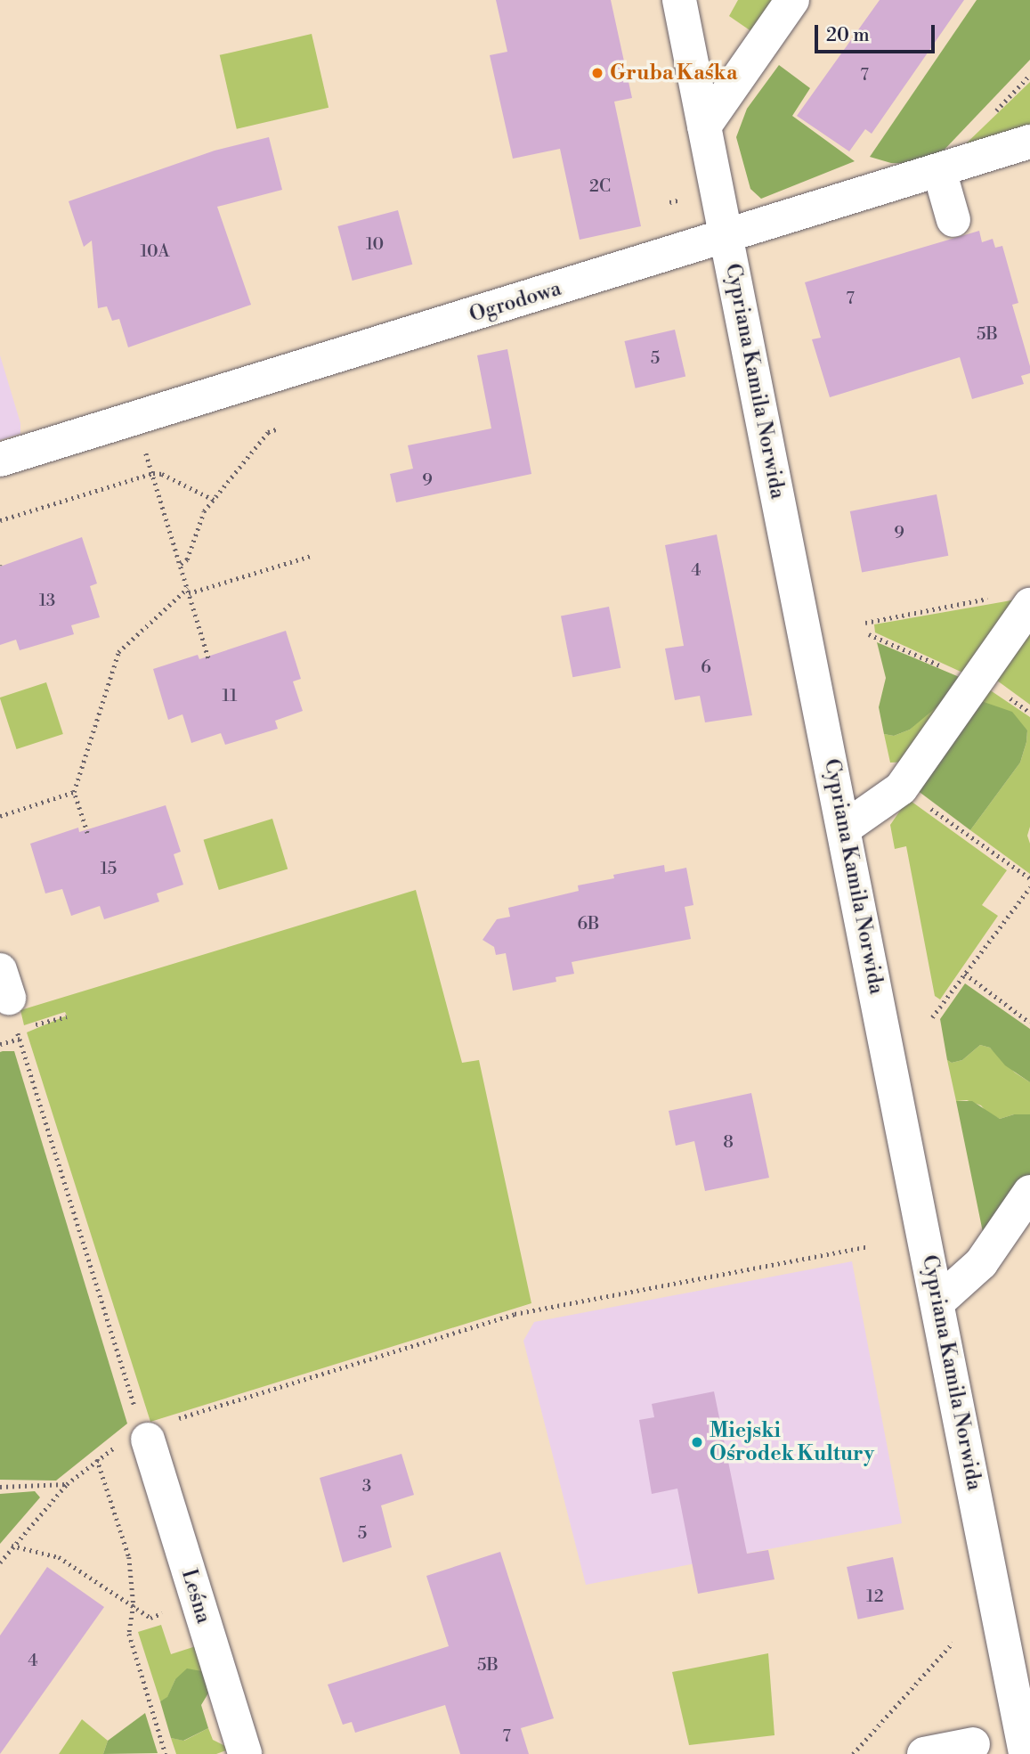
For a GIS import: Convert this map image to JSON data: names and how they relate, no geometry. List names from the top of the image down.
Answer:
{
  "streets": {
    "street": ["Ogrodowa", "Cypriana Kamila Norwida", "Leśna"]
  },
  "crossings": [
    ["Ogrodowa", "Cypriana Kamila Norwida"]
  ],
  "places": ["Gruba Kaśka", "Miejski Ośrodek Kultury"],
  "house_numbers": [
    "7",
    "2C",
    "10",
    "10A",
    "7",
    "5B",
    "5",
    "9",
    "9",
    "4",
    "13",
    "6",
    "11",
    "15",
    "6B",
    "8",
    "3",
    "5",
    "12",
    "4",
    "5B",
    "7"
  ],
  "scale_bar": "20 m"
}
